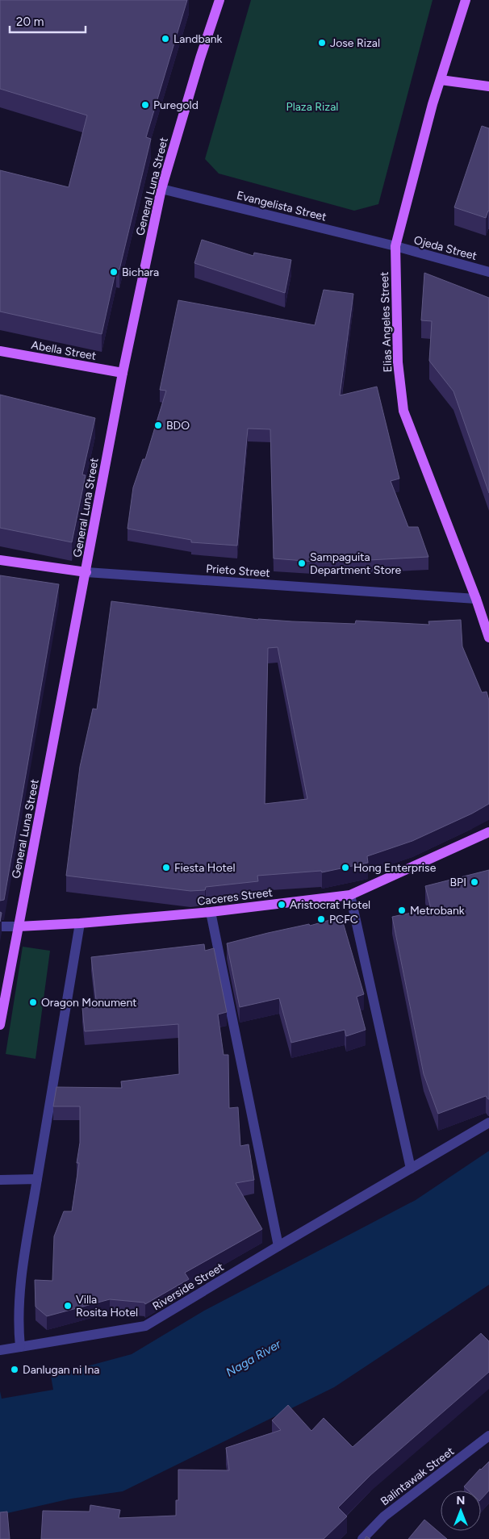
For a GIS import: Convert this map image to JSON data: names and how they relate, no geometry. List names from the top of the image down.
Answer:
{
  "streets": {
    "main road": [
      "General Luna Street",
      "Elias Angeles Street",
      "Abella Street",
      "Prieto Street",
      "Caceres Street"
    ],
    "street": [
      "Evangelista Street",
      "Ojeda Street",
      "Riverside Street",
      "Balintawak Street"
    ]
  },
  "crossings": [
    ["General Luna Street", "Evangelista Street"],
    ["General Luna Street", "Abella Street"],
    ["General Luna Street", "Prieto Street"],
    ["General Luna Street", "Caceres Street"],
    ["Evangelista Street", "Ojeda Street"],
    ["Evangelista Street", "Elias Angeles Street"],
    ["Ojeda Street", "Elias Angeles Street"],
    ["Elias Angeles Street", "Prieto Street"]
  ],
  "water": ["Naga River"],
  "parks": ["Plaza Rizal"],
  "places": [
    "Landbank",
    "Jose Rizal",
    "Puregold",
    "Bichara",
    "BDO",
    "Sampaguita Department Store",
    "Fiesta Hotel",
    "Hong Enterprise",
    "BPI",
    "Aristocrat Hotel",
    "Metrobank",
    "PCFC",
    "Oragon Monument",
    "Villa Rosita Hotel",
    "Danlugan ni Ina"
  ],
  "scale_bar": "20 m",
  "north": "top"
}
